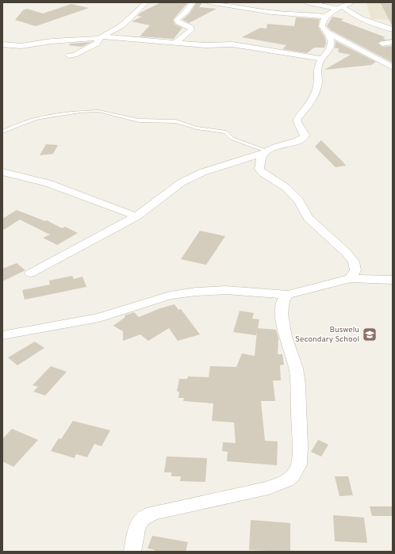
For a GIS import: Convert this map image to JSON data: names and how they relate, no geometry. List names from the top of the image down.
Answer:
{
  "places": {
    "school or university": ["Buswelu Secondary School"]
  }
}
